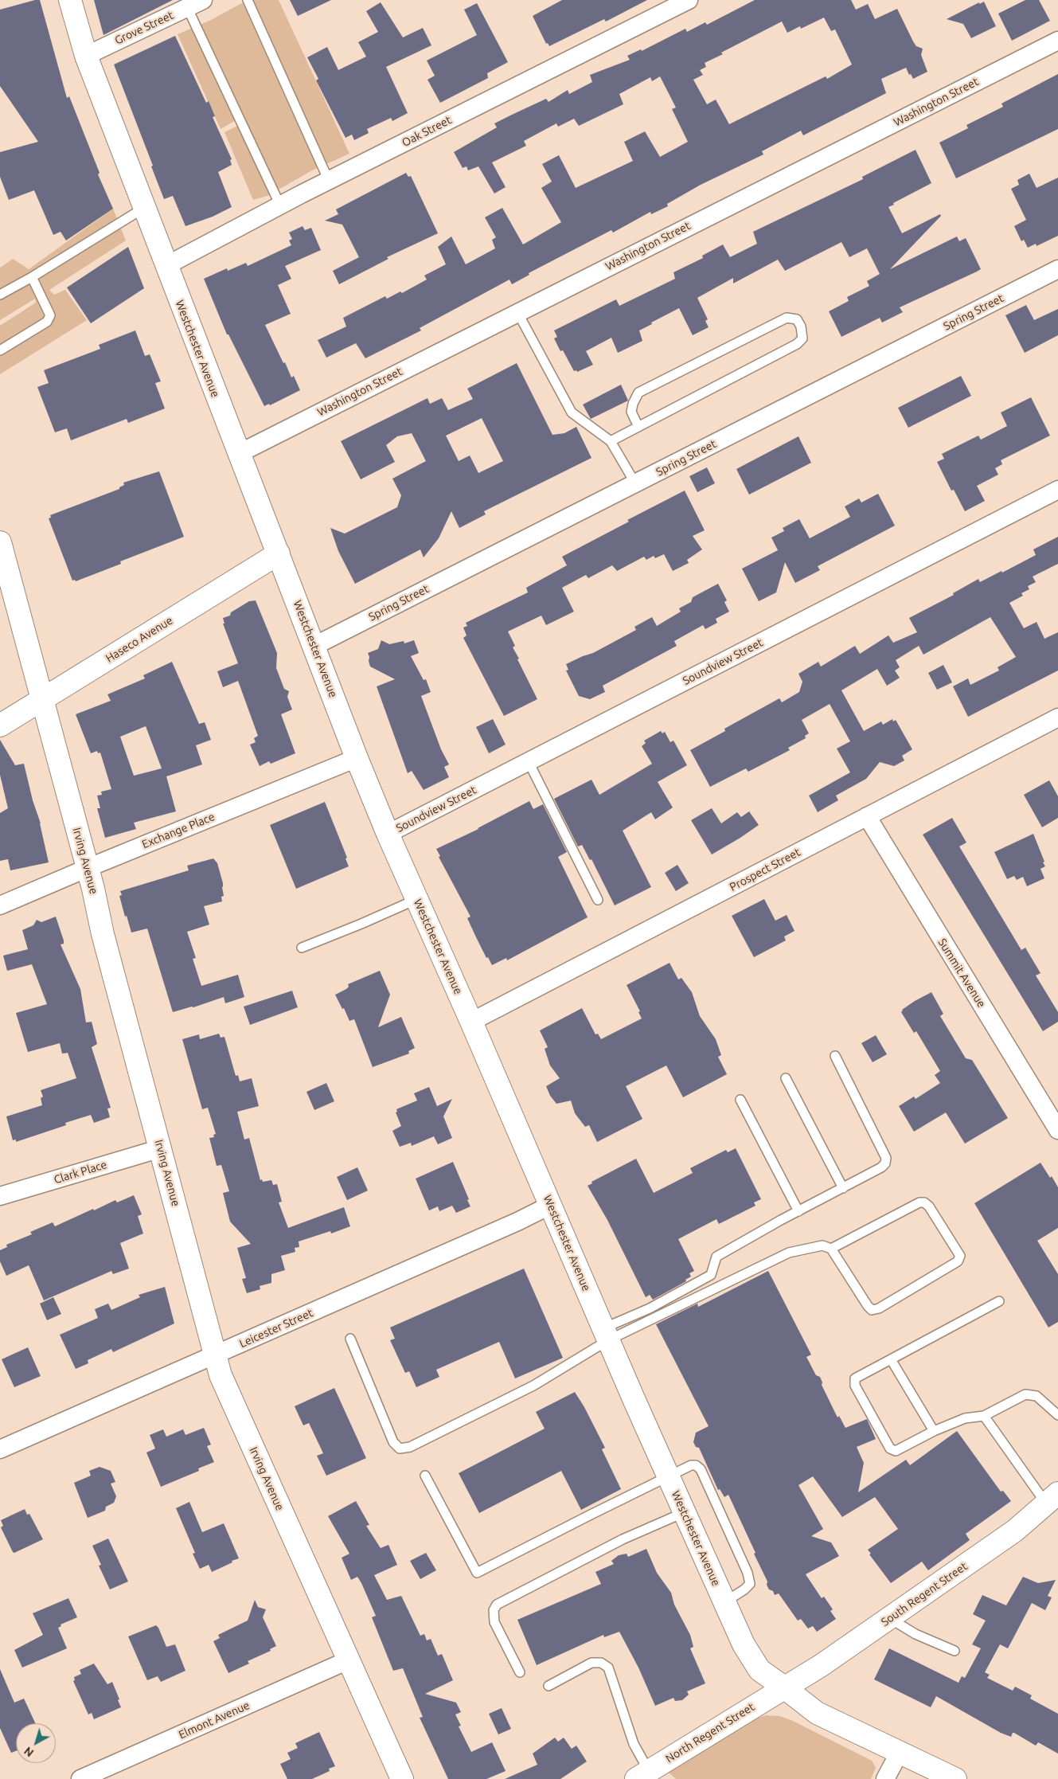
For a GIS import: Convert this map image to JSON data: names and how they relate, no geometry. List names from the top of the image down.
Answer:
{
  "streets": {
    "street": [
      "Grove Street",
      "Washington Street",
      "Oak Street",
      "Spring Street",
      "Westchester Avenue",
      "Haseco Avenue",
      "Soundview Street",
      "Exchange Place",
      "Irving Avenue",
      "Prospect Street",
      "Summit Avenue",
      "Clark Place",
      "Leicester Street",
      "South Regent Street",
      "Elmont Avenue",
      "North Regent Street"
    ]
  },
  "crossings": [
    ["Grove Street", "Westchester Avenue"],
    ["Washington Street", "Westchester Avenue"],
    ["Oak Street", "Westchester Avenue"],
    ["Spring Street", "Westchester Avenue"],
    ["Westchester Avenue", "Haseco Avenue"],
    ["Westchester Avenue", "Soundview Street"],
    ["Westchester Avenue", "Exchange Place"],
    ["Westchester Avenue", "Prospect Street"],
    ["Westchester Avenue", "Leicester Street"],
    ["Westchester Avenue", "South Regent Street"],
    ["Westchester Avenue", "North Regent Street"],
    ["Haseco Avenue", "Irving Avenue"],
    ["Exchange Place", "Irving Avenue"],
    ["Irving Avenue", "Clark Place"],
    ["Irving Avenue", "Leicester Street"],
    ["Irving Avenue", "Elmont Avenue"],
    ["Prospect Street", "Summit Avenue"],
    ["South Regent Street", "North Regent Street"]
  ],
  "north": "bottom left"
}
